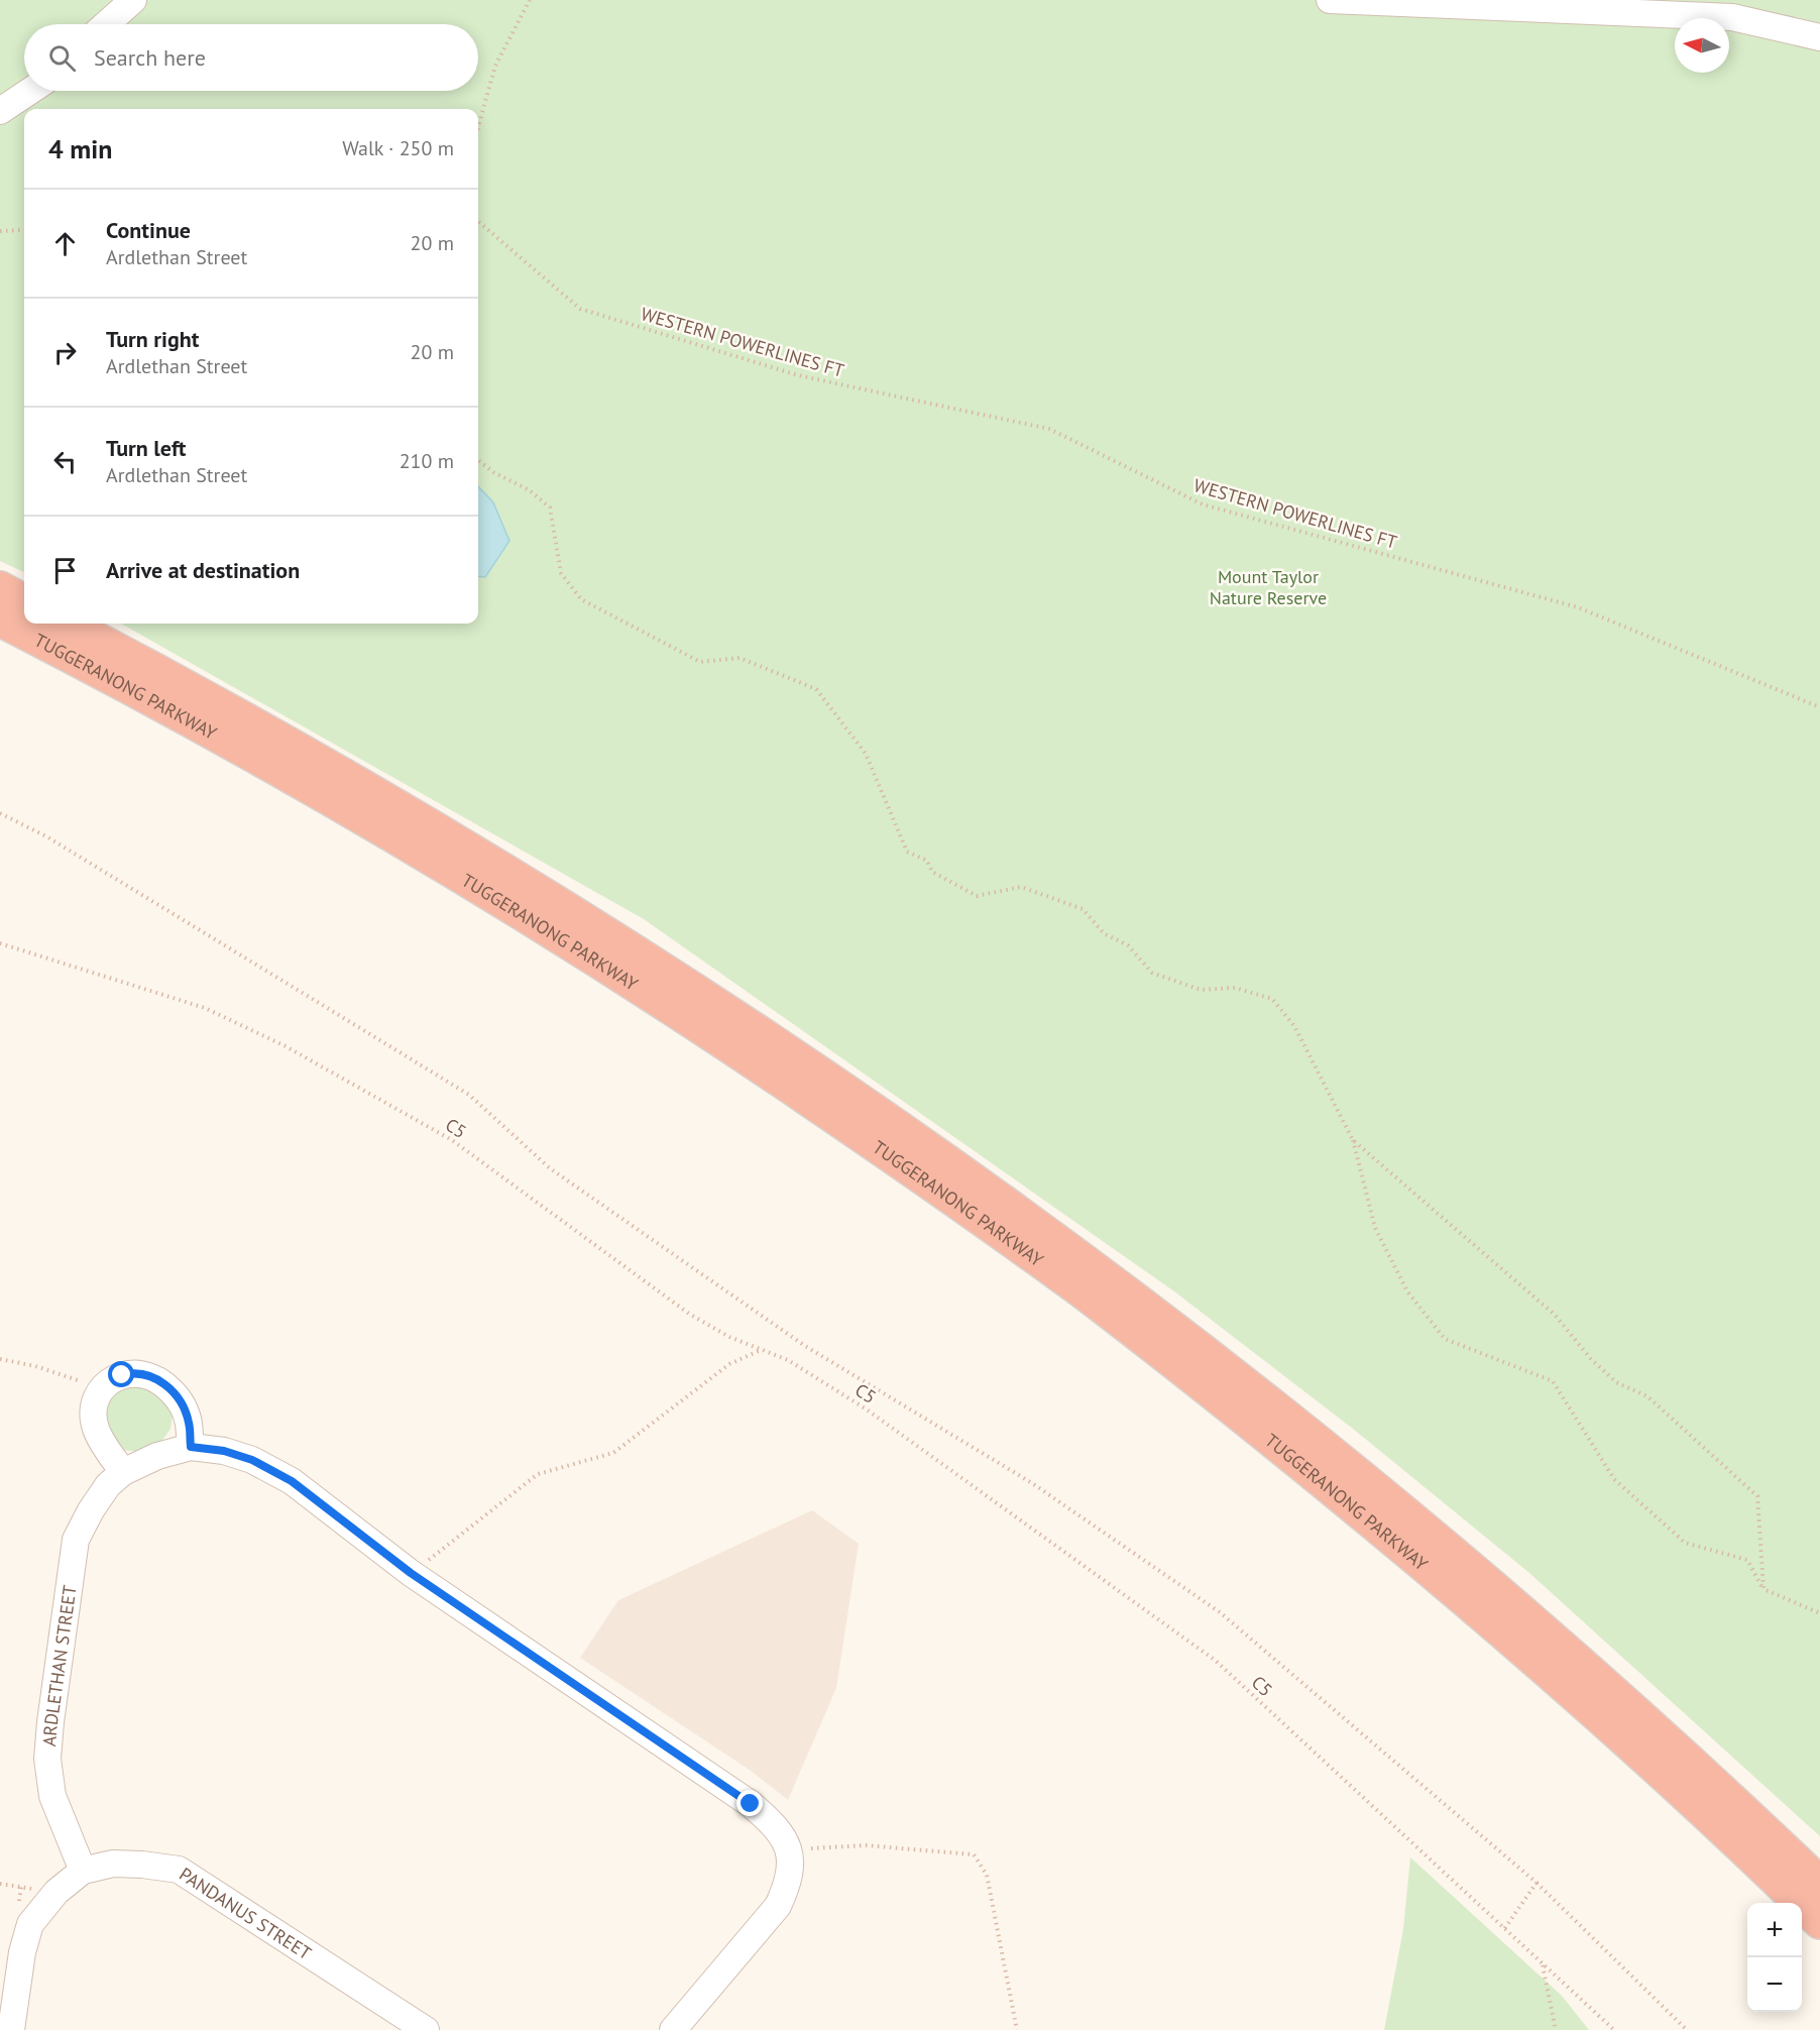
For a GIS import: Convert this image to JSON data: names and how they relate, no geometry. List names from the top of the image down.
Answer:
{
  "streets": {
    "highway": ["TUGGERANONG PARKWAY"],
    "street": ["ARDLETHAN STREET", "PANDANUS STREET"],
    "path": ["WESTERN POWERLINES FT", "C5"]
  },
  "crossings": [
    ["ARDLETHAN STREET", "PANDANUS STREET"]
  ],
  "parks": ["Mount Taylor Nature Reserve"],
  "north": "left",
  "page": {
    "search": "Search here",
    "heading": ["4 min", "Walk · 250 m"],
    "list": [
      ["Continue", "Ardlethan Street", "20 m"],
      ["Turn right", "Ardlethan Street", "20 m"],
      ["Turn left", "Ardlethan Street", "210 m"],
      "Arrive at destination"
    ],
    "map_buttons": ["+", "−"]
  }
}
